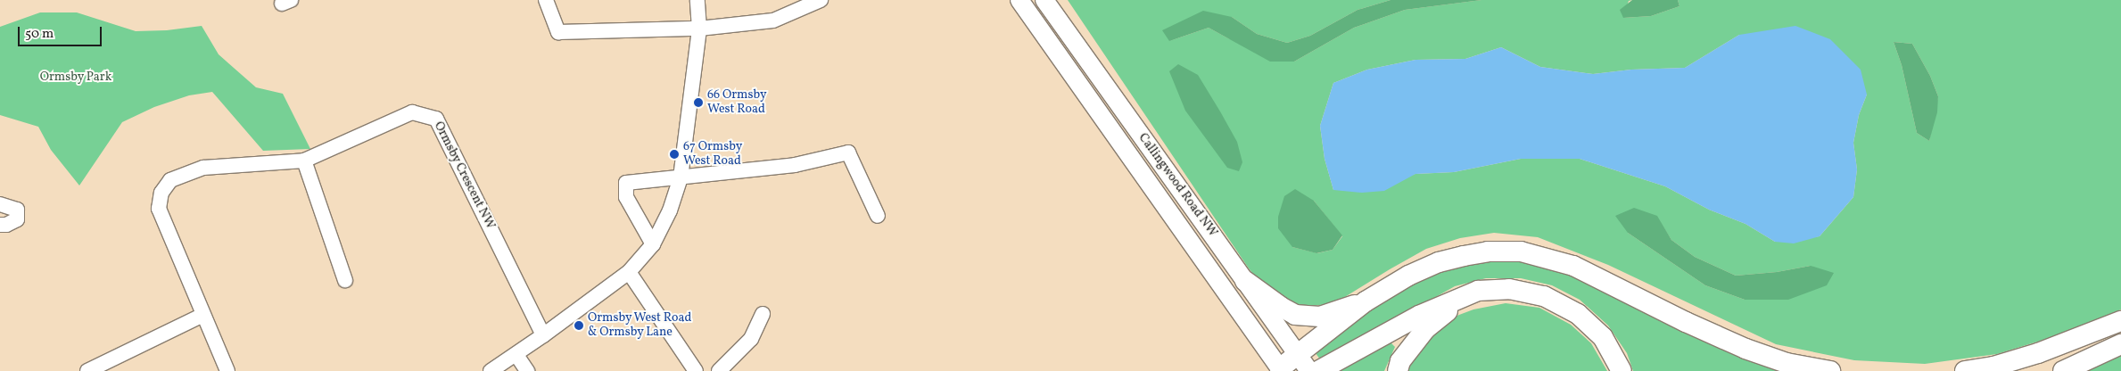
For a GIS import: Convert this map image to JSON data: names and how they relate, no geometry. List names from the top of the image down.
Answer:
{
  "streets": {
    "main road": ["Callingwood Road NW"],
    "street": ["Ormsby Crescent NW"]
  },
  "parks": ["Ormsby Park"],
  "places": ["66 Ormsby West Road", "67 Ormsby West Road", "Ormsby West Road & Ormsby Lane"],
  "scale_bar": "50 m"
}
